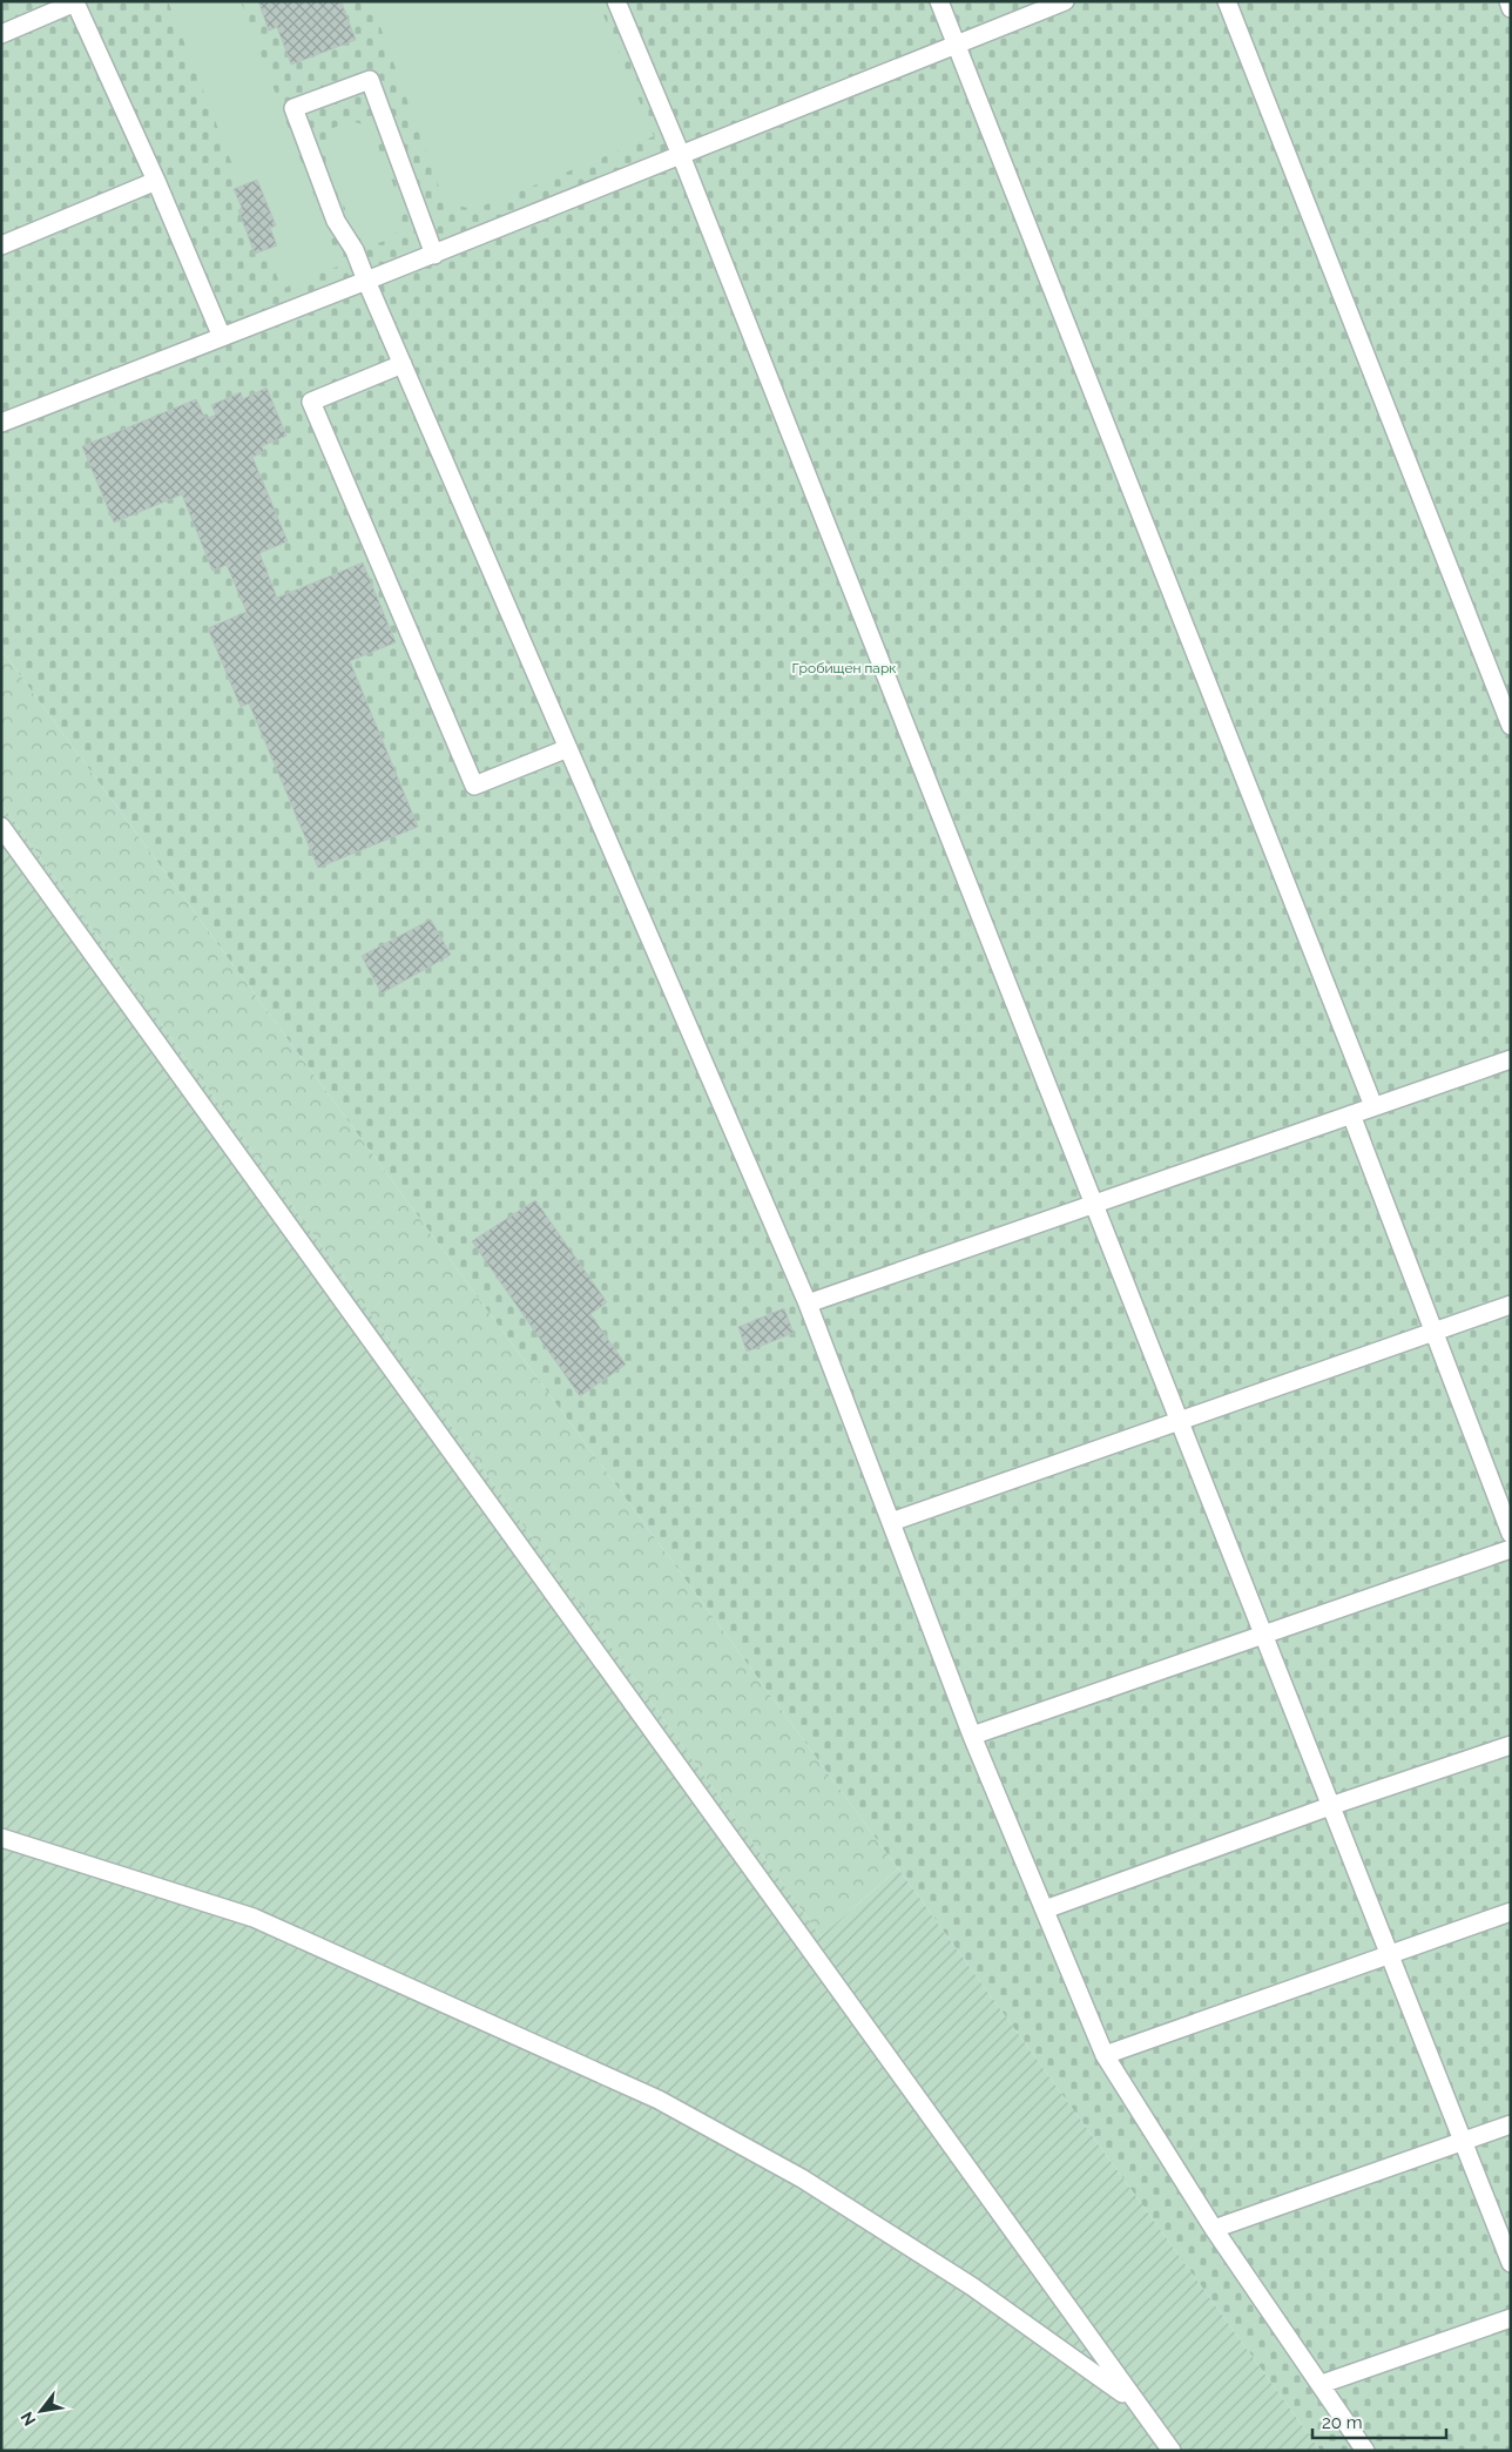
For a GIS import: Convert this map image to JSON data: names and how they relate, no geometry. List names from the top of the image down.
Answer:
{
  "parks": ["Гробищен парк"],
  "scale_bar": "20 m",
  "north": "bottom left"
}
